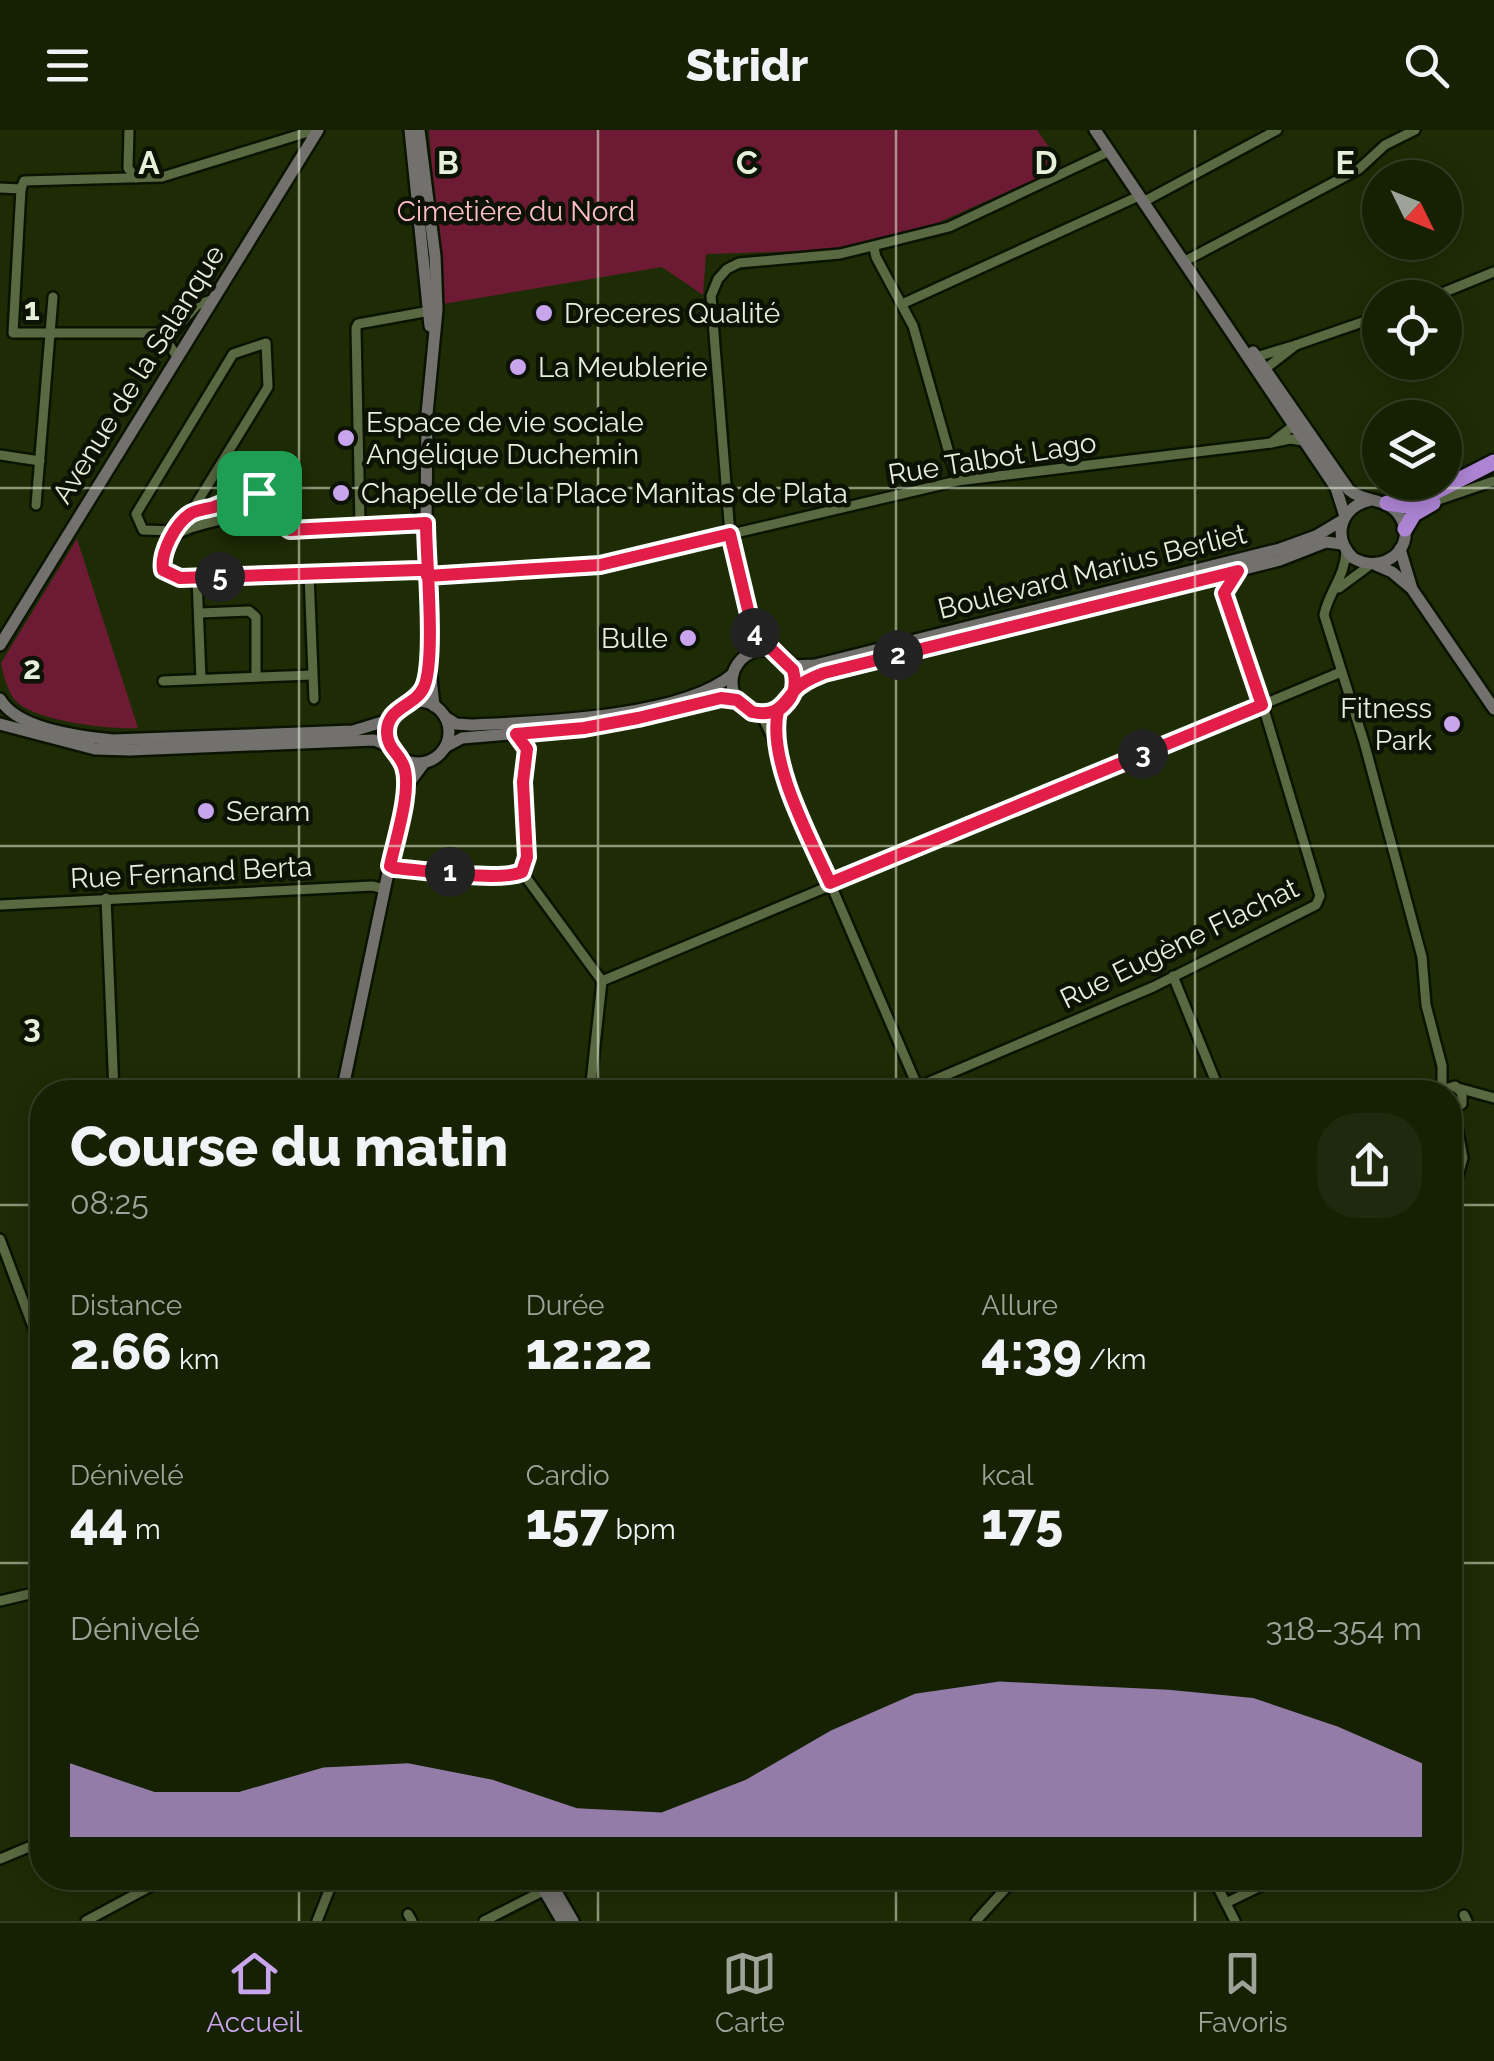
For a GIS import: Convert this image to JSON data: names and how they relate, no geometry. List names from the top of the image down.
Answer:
{
  "streets": {
    "main road": ["Avenue de la Salanque", "Boulevard Marius Berliet"],
    "street": ["Rue Talbot Lago", "Rue Fernand Berta", "Rue Eugène Flachat"]
  },
  "crossings": [
    ["Boulevard Marius Berliet", "Rue Eugène Flachat"]
  ],
  "parks": ["Cimetière du Nord"],
  "places": [
    "Dreceres Qualité",
    "La Meublerie",
    "Espace de vie sociale Angélique Duchemin",
    "Chapelle de la Place Manitas de Plata",
    "Bulle",
    "Fitness Park",
    "Seram"
  ],
  "north": "bottom right",
  "page": {
    "header": "Stridr",
    "pins": [
      "5",
      "4",
      "2",
      "3",
      "1"
    ],
    "heading": ["Course du matin", "08:25"],
    "stats": [
      ["Distance", "2.66 km"],
      ["Durée", "12:22"],
      ["Allure", "4:39 /km"],
      ["Dénivelé", "44 m"],
      ["Cardio", "157 bpm"],
      ["kcal", "175"]
    ],
    "chart": ["Dénivelé", "318–354 m"],
    "tabs": ["Accueil", "Carte", "Favoris"]
  },
  "grid": {
    "columns": [
      "A",
      "B",
      "C",
      "D",
      "E"
    ],
    "rows": ["1", "2", "3"]
  }
}
